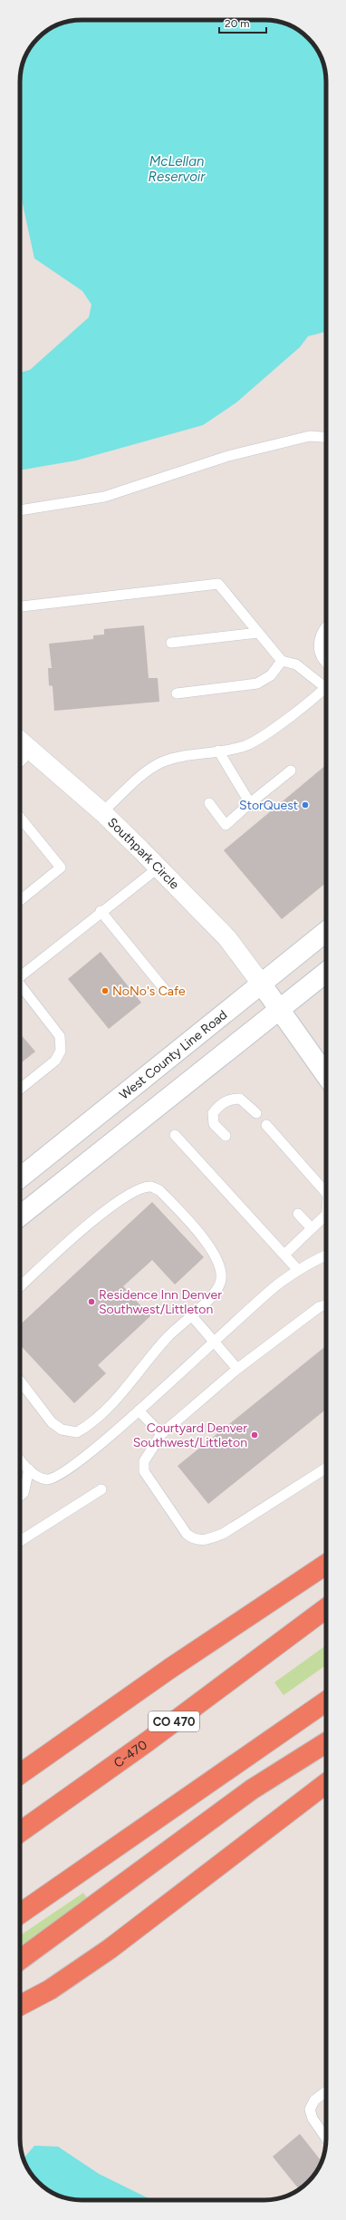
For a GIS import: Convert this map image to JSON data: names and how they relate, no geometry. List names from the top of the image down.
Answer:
{
  "streets": {
    "highway": ["CO 470", "C-470"],
    "main road": ["West County Line Road"],
    "street": ["Southpark Circle"]
  },
  "crossings": [
    ["Southpark Circle", "West County Line Road"]
  ],
  "water": ["McLellan Reservoir"],
  "places": [
    "StorQuest",
    "NoNo's Cafe",
    "Residence Inn Denver Southwest/Littleton",
    "Courtyard Denver Southwest/Littleton"
  ],
  "scale_bar": "20 m"
}
